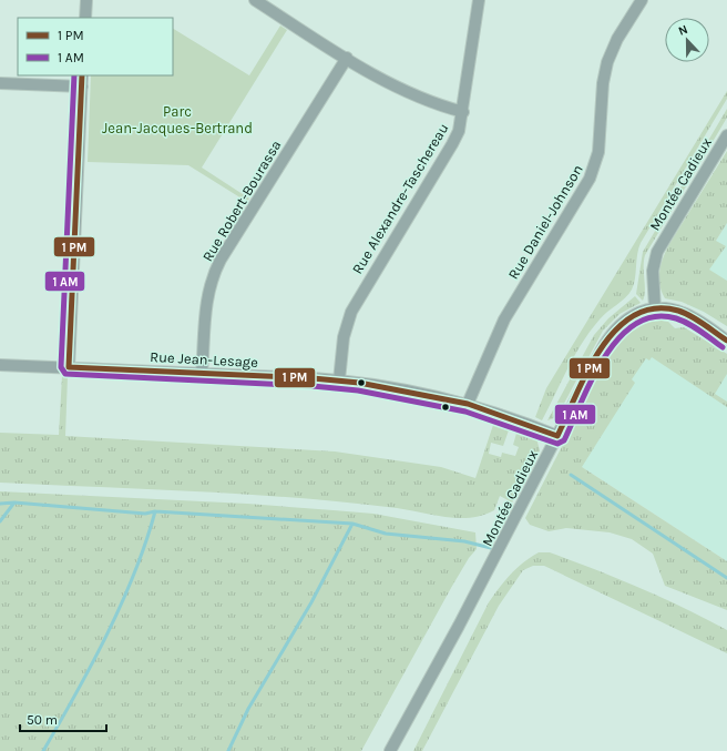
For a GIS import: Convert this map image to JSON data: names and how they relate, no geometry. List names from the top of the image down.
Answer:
{
  "streets": {
    "street": [
      "Montée Cadieux",
      "Rue Alexandre-Taschereau",
      "Rue Robert-Bourassa",
      "Rue Daniel-Johnson",
      "Rue Jean-Lesage"
    ]
  },
  "crossings": [
    ["Montée Cadieux", "Rue Jean-Lesage"],
    ["Rue Alexandre-Taschereau", "Rue Jean-Lesage"],
    ["Rue Robert-Bourassa", "Rue Jean-Lesage"],
    ["Rue Daniel-Johnson", "Rue Jean-Lesage"]
  ],
  "parks": ["Parc Jean-Jacques-Bertrand"],
  "legend": ["1 PM", "1 AM"],
  "scale_bar": "50 m",
  "north": "top"
}
